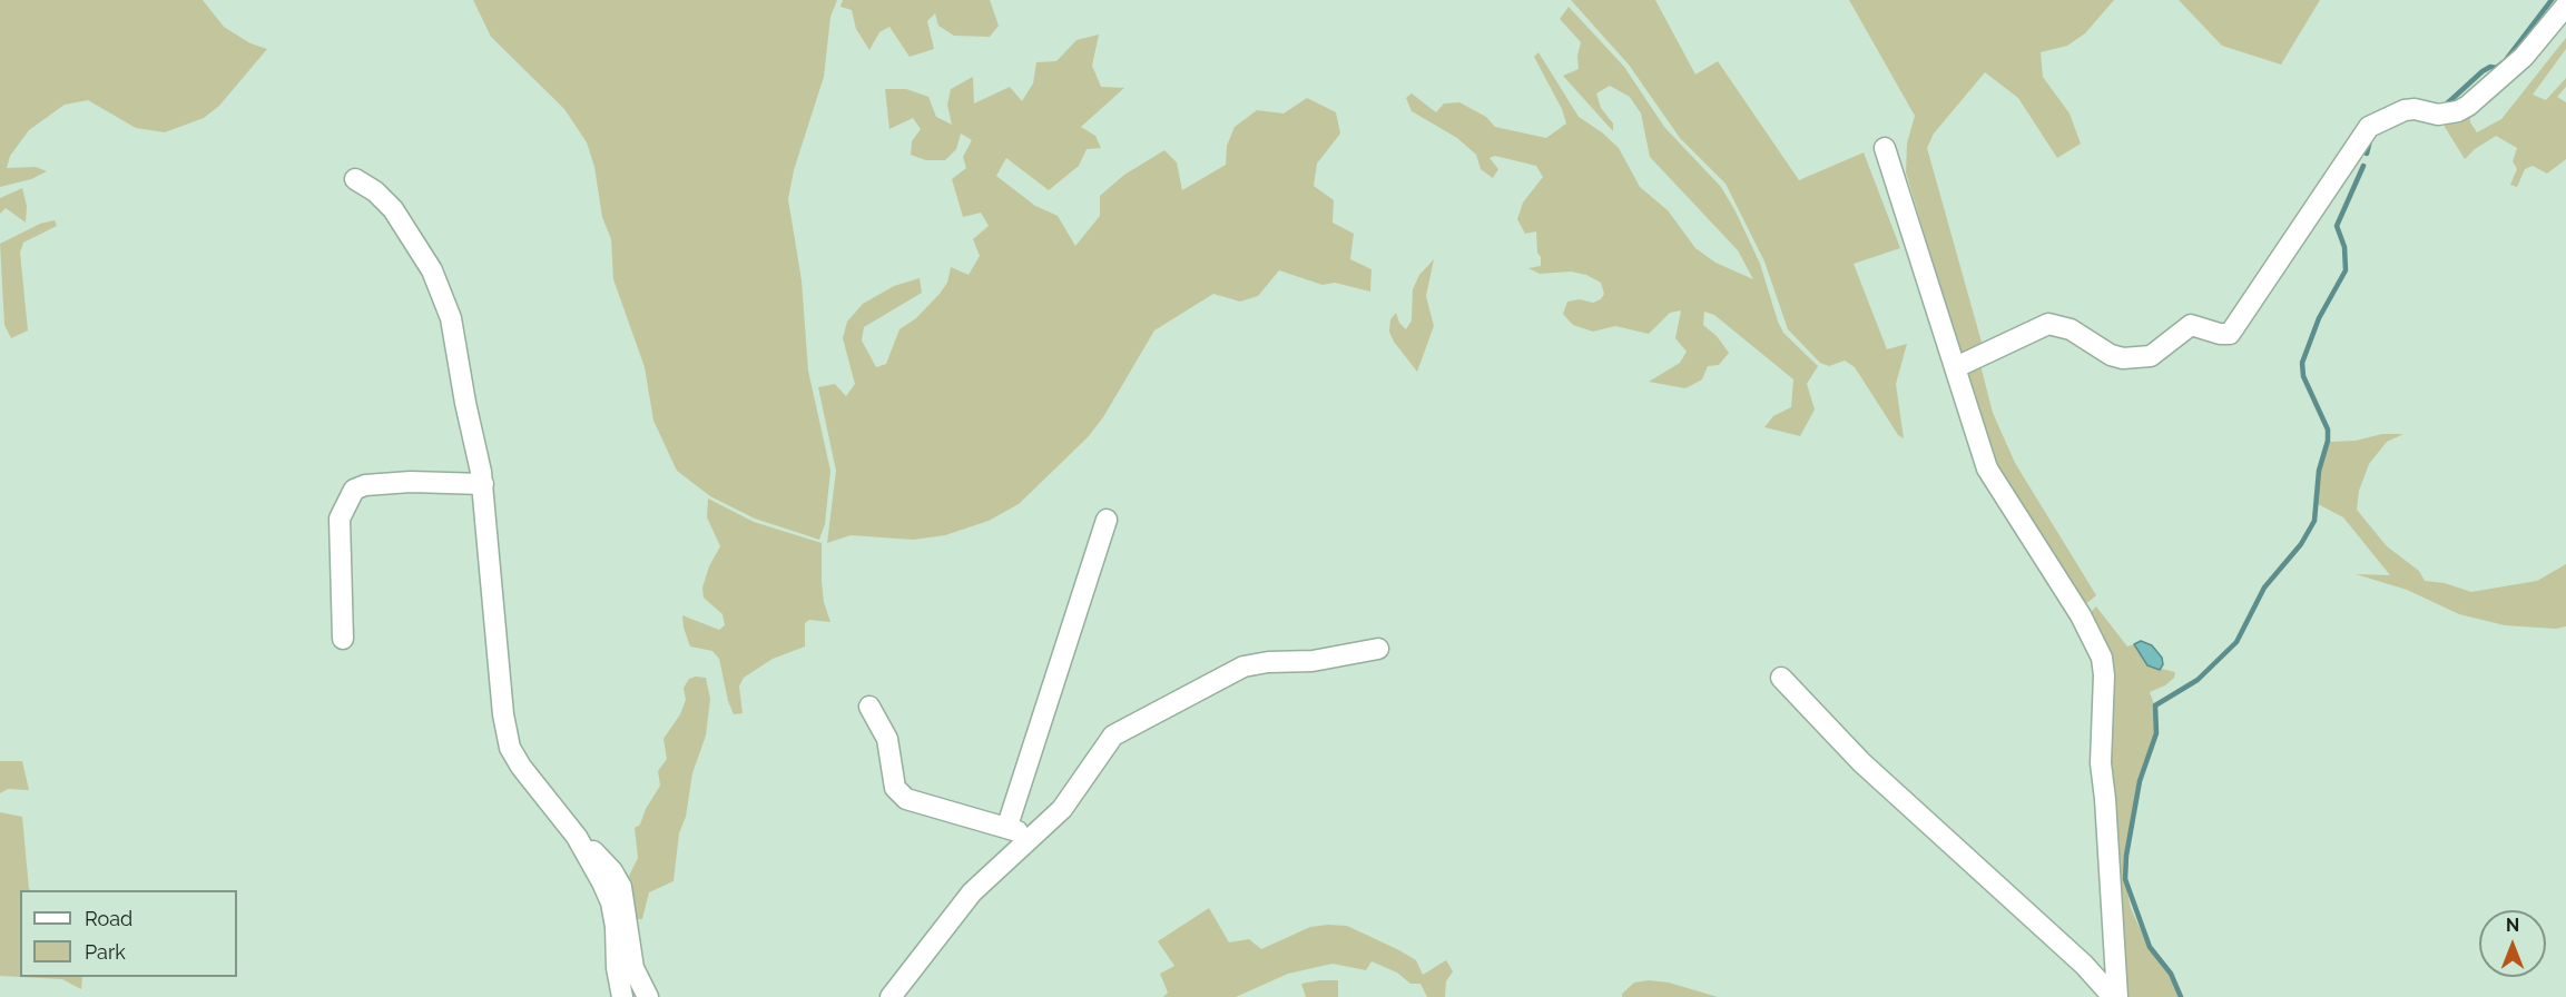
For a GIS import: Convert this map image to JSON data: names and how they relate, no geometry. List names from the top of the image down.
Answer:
{
  "legend": ["Road", "Park"],
  "north": "top"
}
